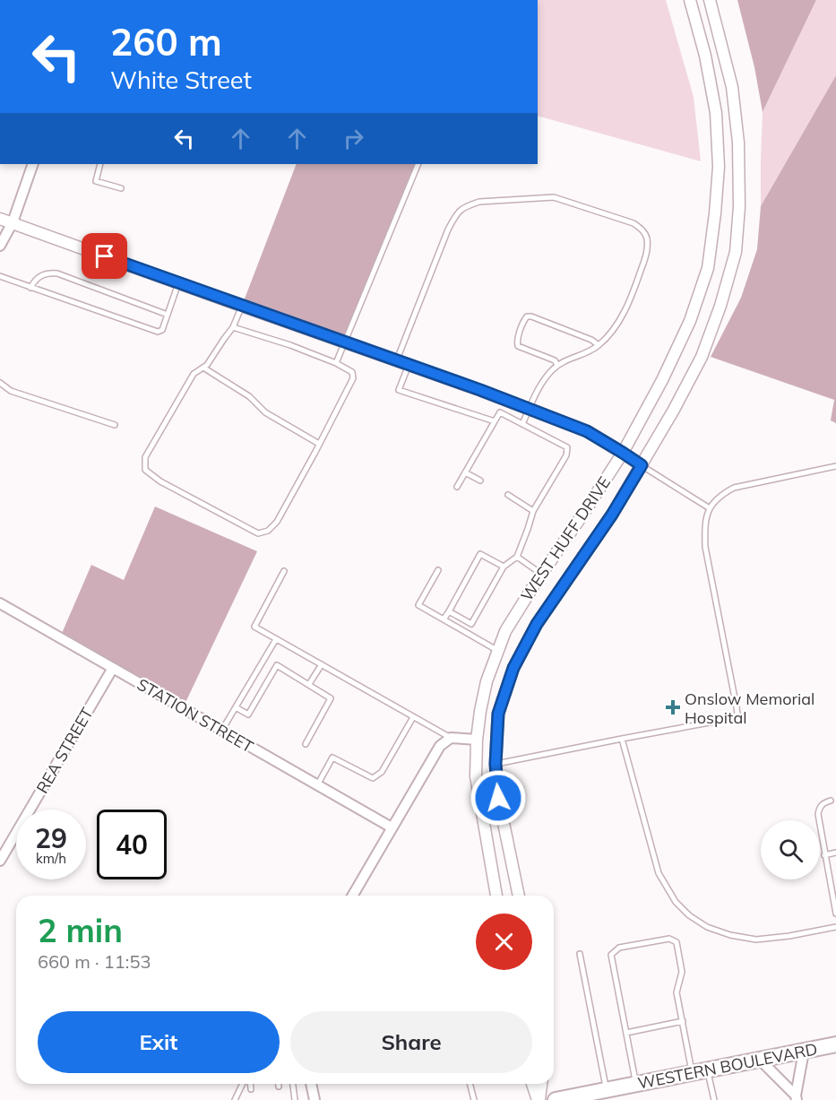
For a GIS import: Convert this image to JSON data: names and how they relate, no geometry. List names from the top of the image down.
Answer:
{
  "streets": {
    "main road": ["WESTERN BOULEVARD"],
    "street": ["WEST HUFF DRIVE", "STATION STREET", "REA STREET"]
  },
  "crossings": [
    ["STATION STREET", "REA STREET"]
  ],
  "places": {
    "health": ["Onslow Memorial Hospital"]
  },
  "page": {
    "turn": ["260 m", "White Street"],
    "speed": "29 km/h",
    "limit": "40",
    "heading": ["2 min", "660 m · 11:53"],
    "buttons": ["Exit", "Share"]
  }
}
